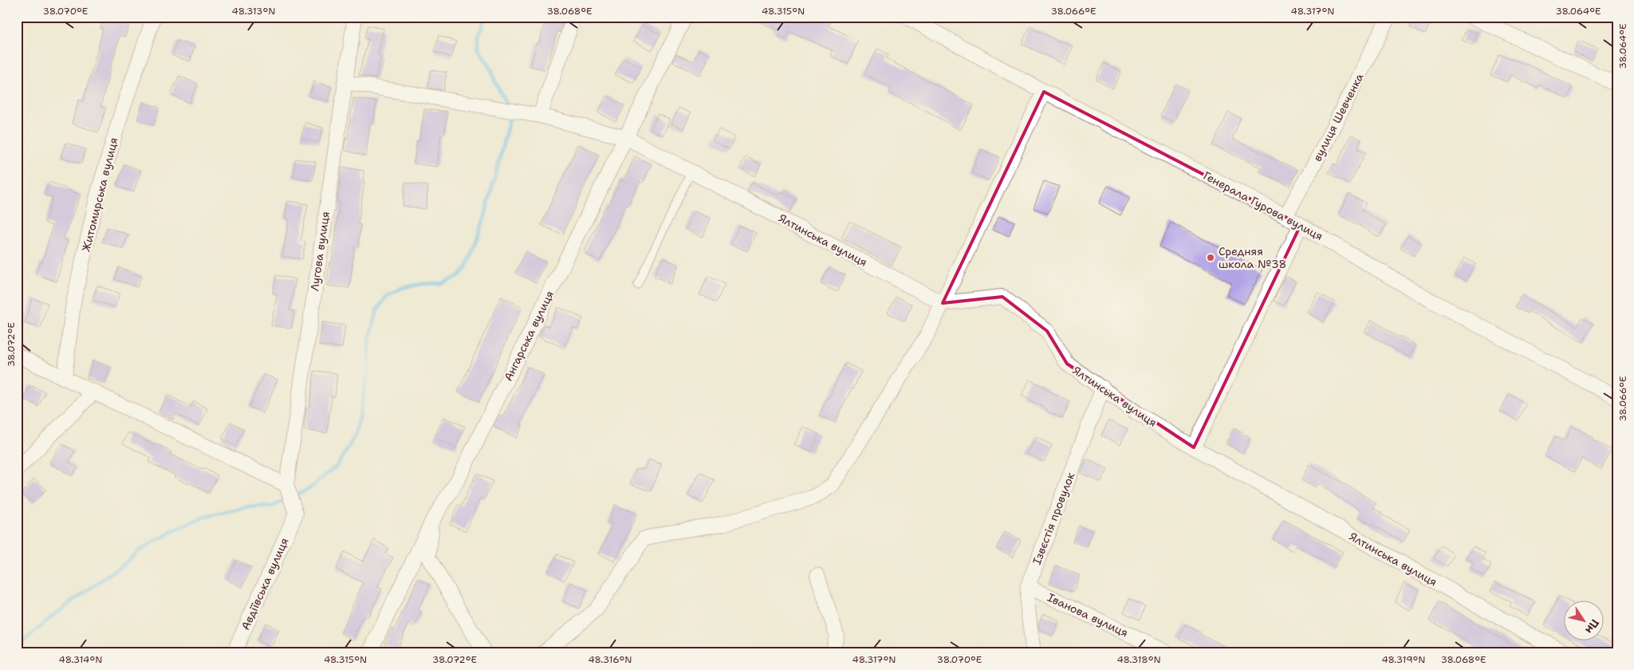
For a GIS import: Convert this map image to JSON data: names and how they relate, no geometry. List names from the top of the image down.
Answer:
{
  "streets": {
    "street": [
      "вулиця Шевченка",
      "Житомирська вулиця",
      "Генерала Гурова вулиця",
      "Ялтинська вулиця",
      "Лугова вулиця",
      "Ангарська вулиця",
      "Ізвєстія провулок",
      "Авдіївська вулиця",
      "Іванова вулиця"
    ]
  },
  "crossings": [
    ["вулиця Шевченка", "Генерала Гурова вулиця"],
    ["Ялтинська вулиця", "Лугова вулиця"],
    ["Ялтинська вулиця", "Ангарська вулиця"],
    ["Ялтинська вулиця", "Ізвєстія провулок"],
    ["Лугова вулиця", "Авдіївська вулиця"],
    ["Ізвєстія провулок", "Іванова вулиця"]
  ],
  "places": ["Средняя школа №38"],
  "north": "bottom right",
  "coordinates": [
    "38.070°E",
    "48.313°N",
    "38.068°E",
    "48.315°N",
    "38.066°E",
    "48.317°N",
    "38.064°E",
    "38.072°E",
    "48.314°N",
    "48.316°N",
    "48.318°N",
    "48.319°N"
  ]
}
